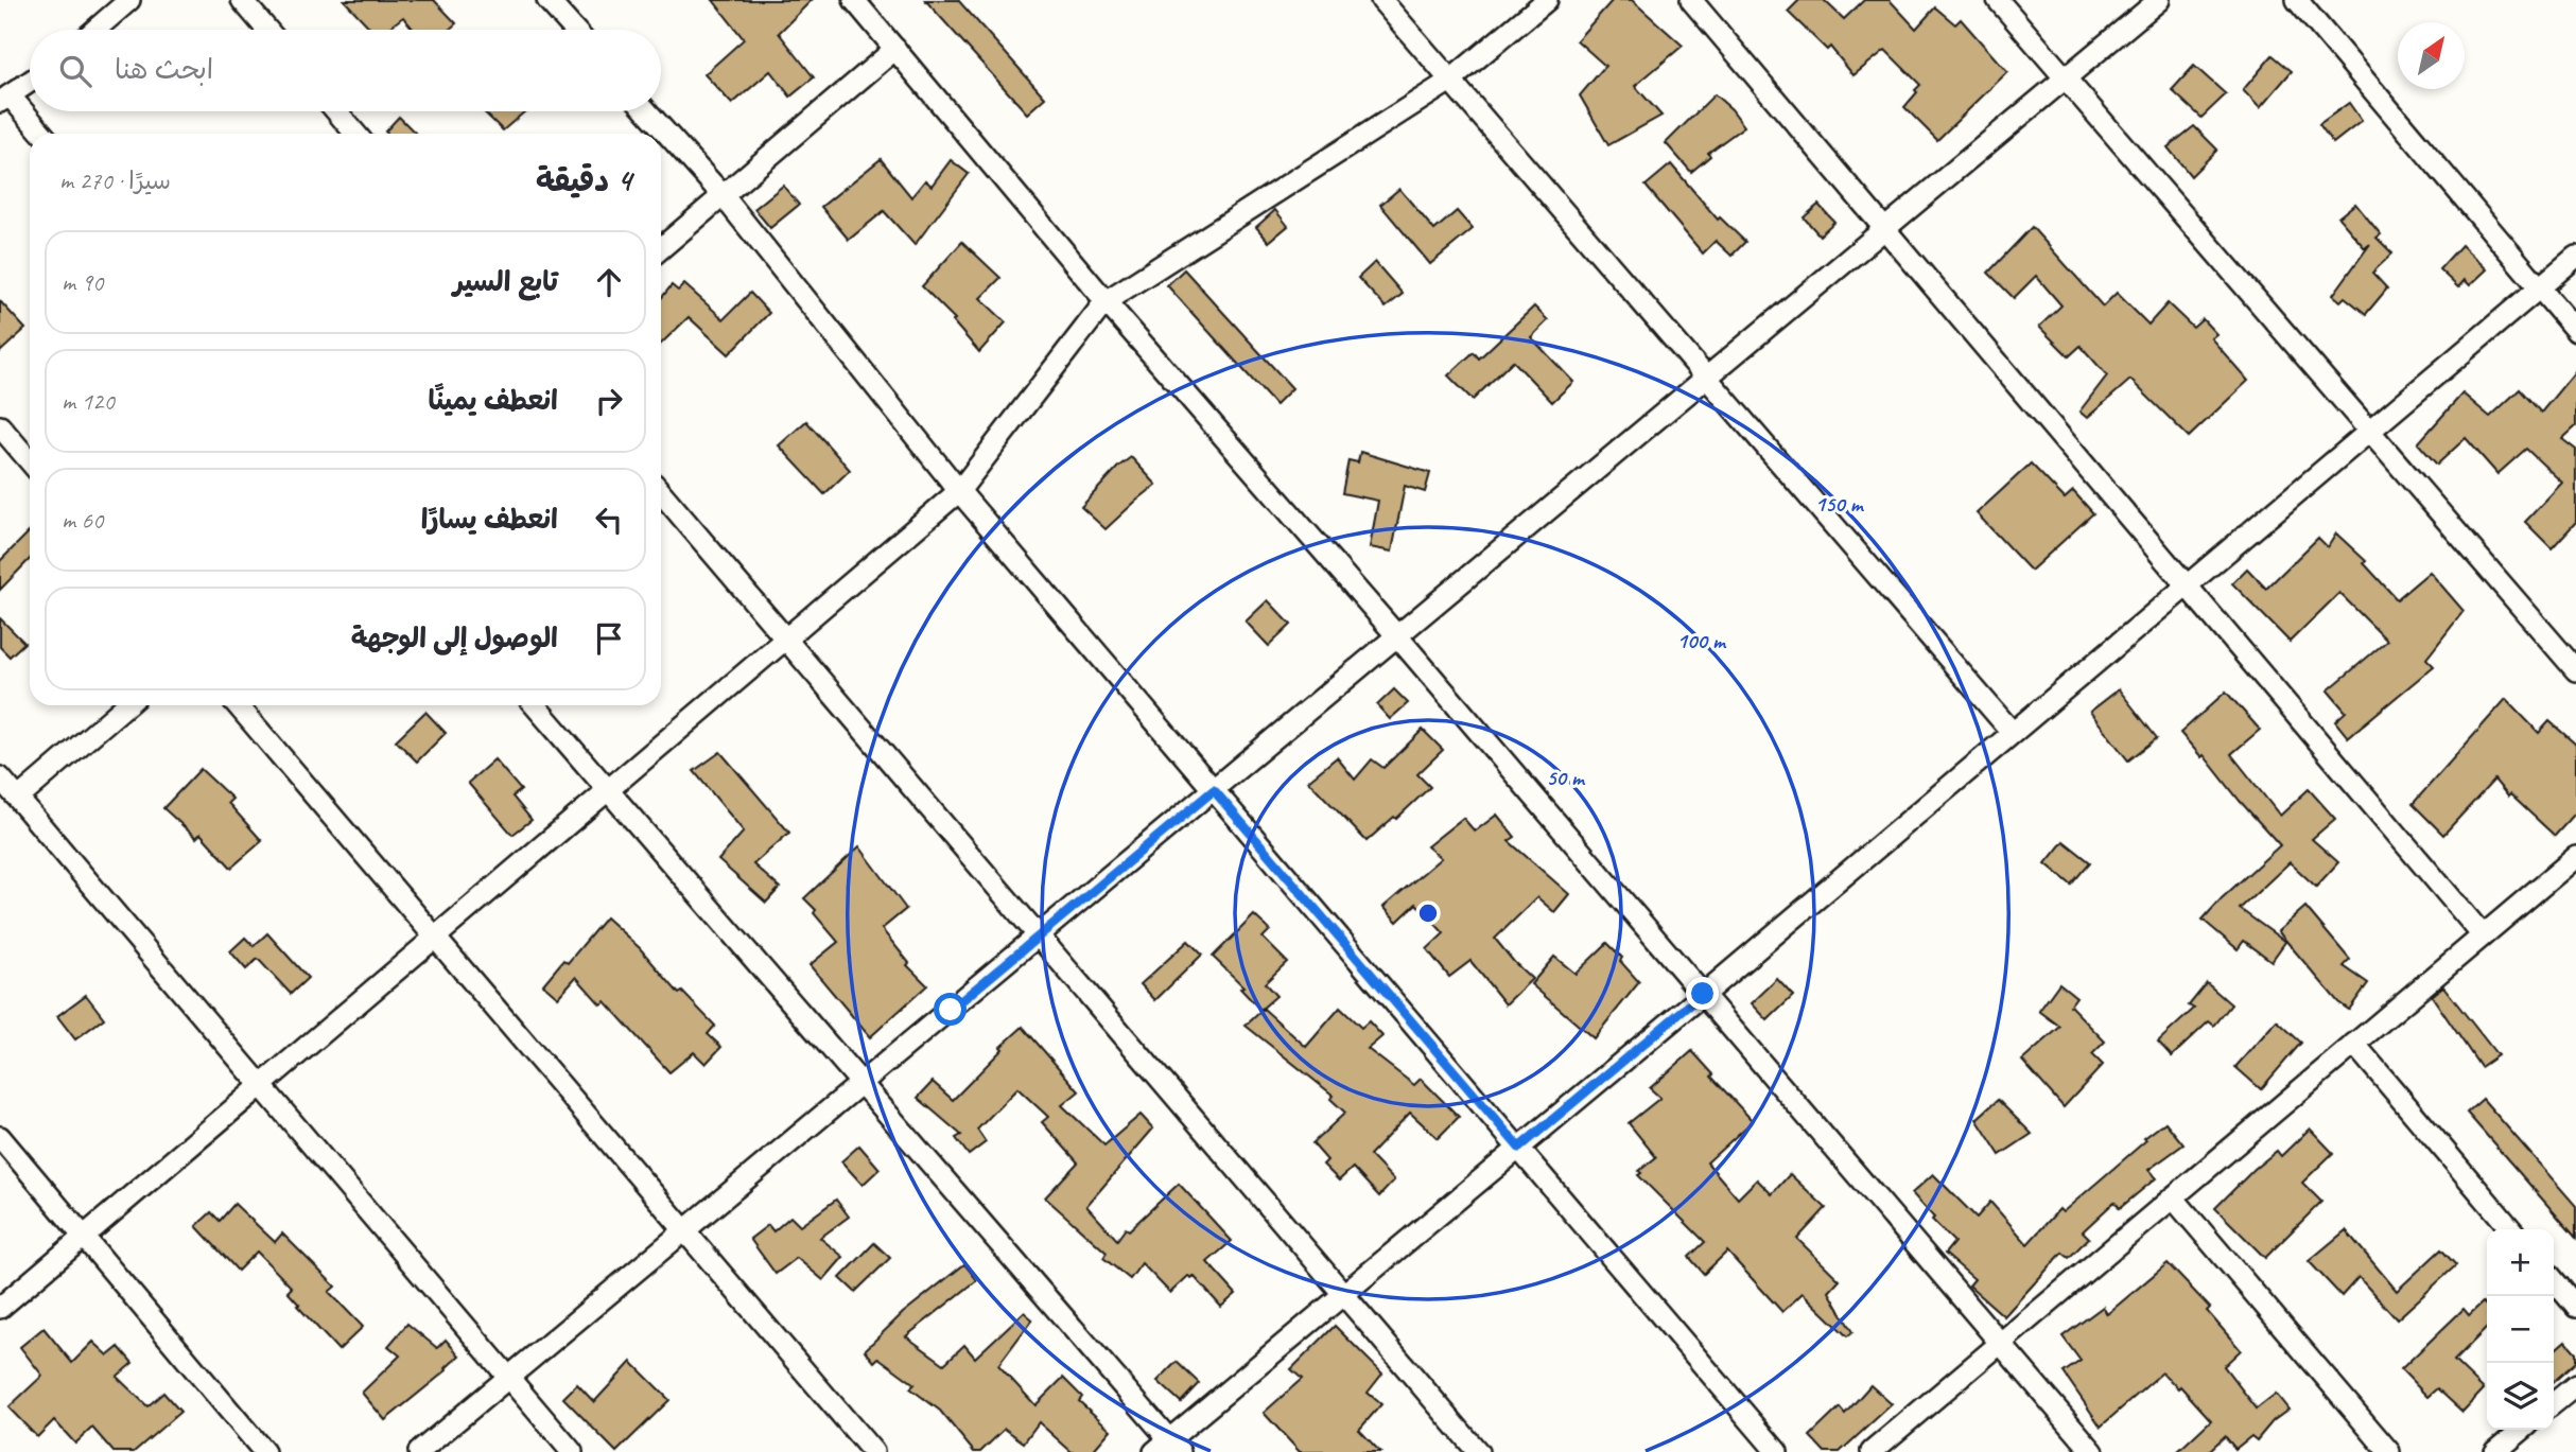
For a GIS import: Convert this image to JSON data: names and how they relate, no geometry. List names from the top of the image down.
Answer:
{
  "north": "top right",
  "page": {
    "search": "ابحث هنا",
    "heading": ["4 دقيقة", "سيرًا · 270 m"],
    "list": [
      ["تابع السير", "90 m"],
      ["انعطف يمينًا", "120 m"],
      ["انعطف يسارًا", "60 m"],
      "الوصول إلى الوجهة"
    ],
    "map_buttons": ["+", "−"]
  },
  "rings": ["150 m", "100 m", "50 m"]
}
